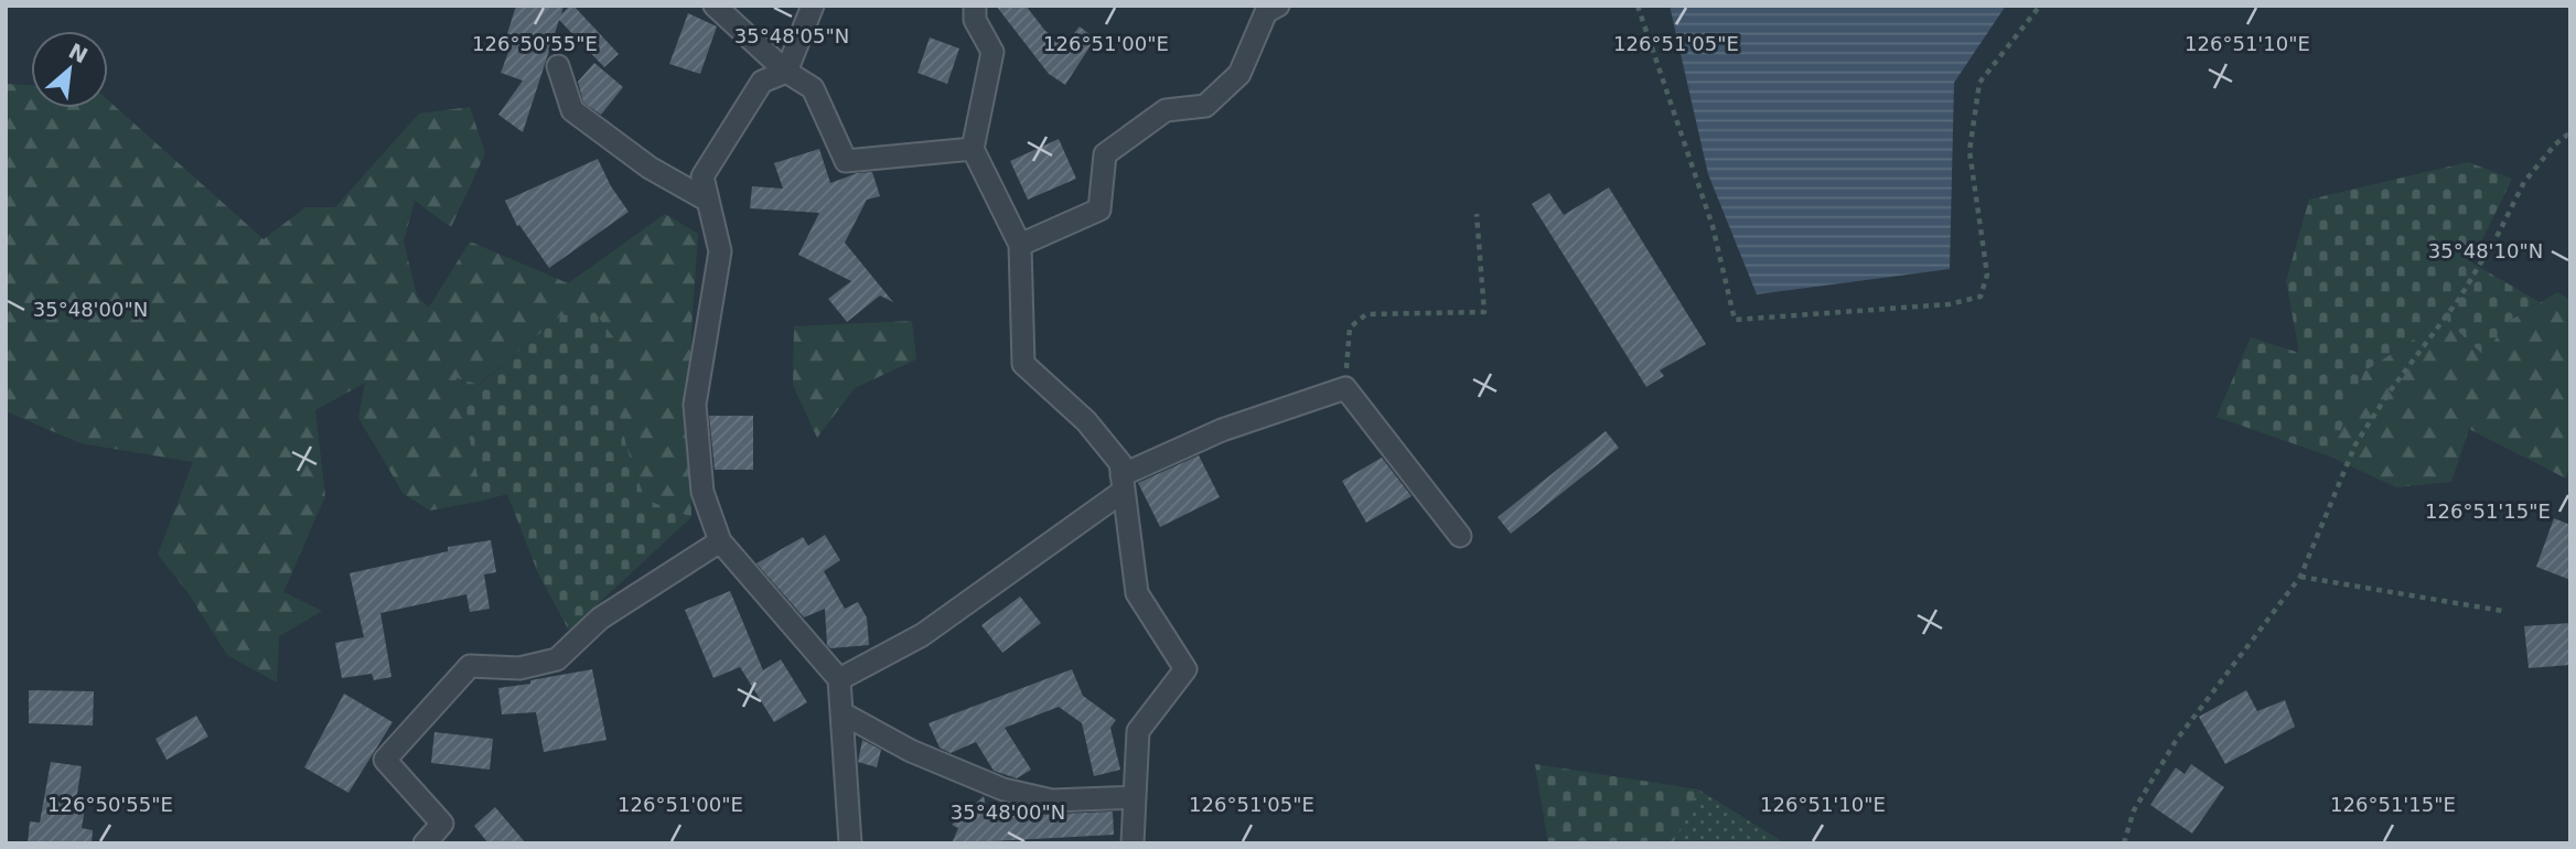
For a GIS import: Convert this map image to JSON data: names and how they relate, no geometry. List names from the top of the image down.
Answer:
{
  "north": "top right",
  "coordinates": [
    "35°48'05\"N",
    "126°50'55\"E",
    "126°51'05\"E",
    "126°51'10\"E",
    "126°51'00\"E",
    "35°48'10\"N",
    "35°48'00\"N",
    "126°51'15\"E"
  ]
}
